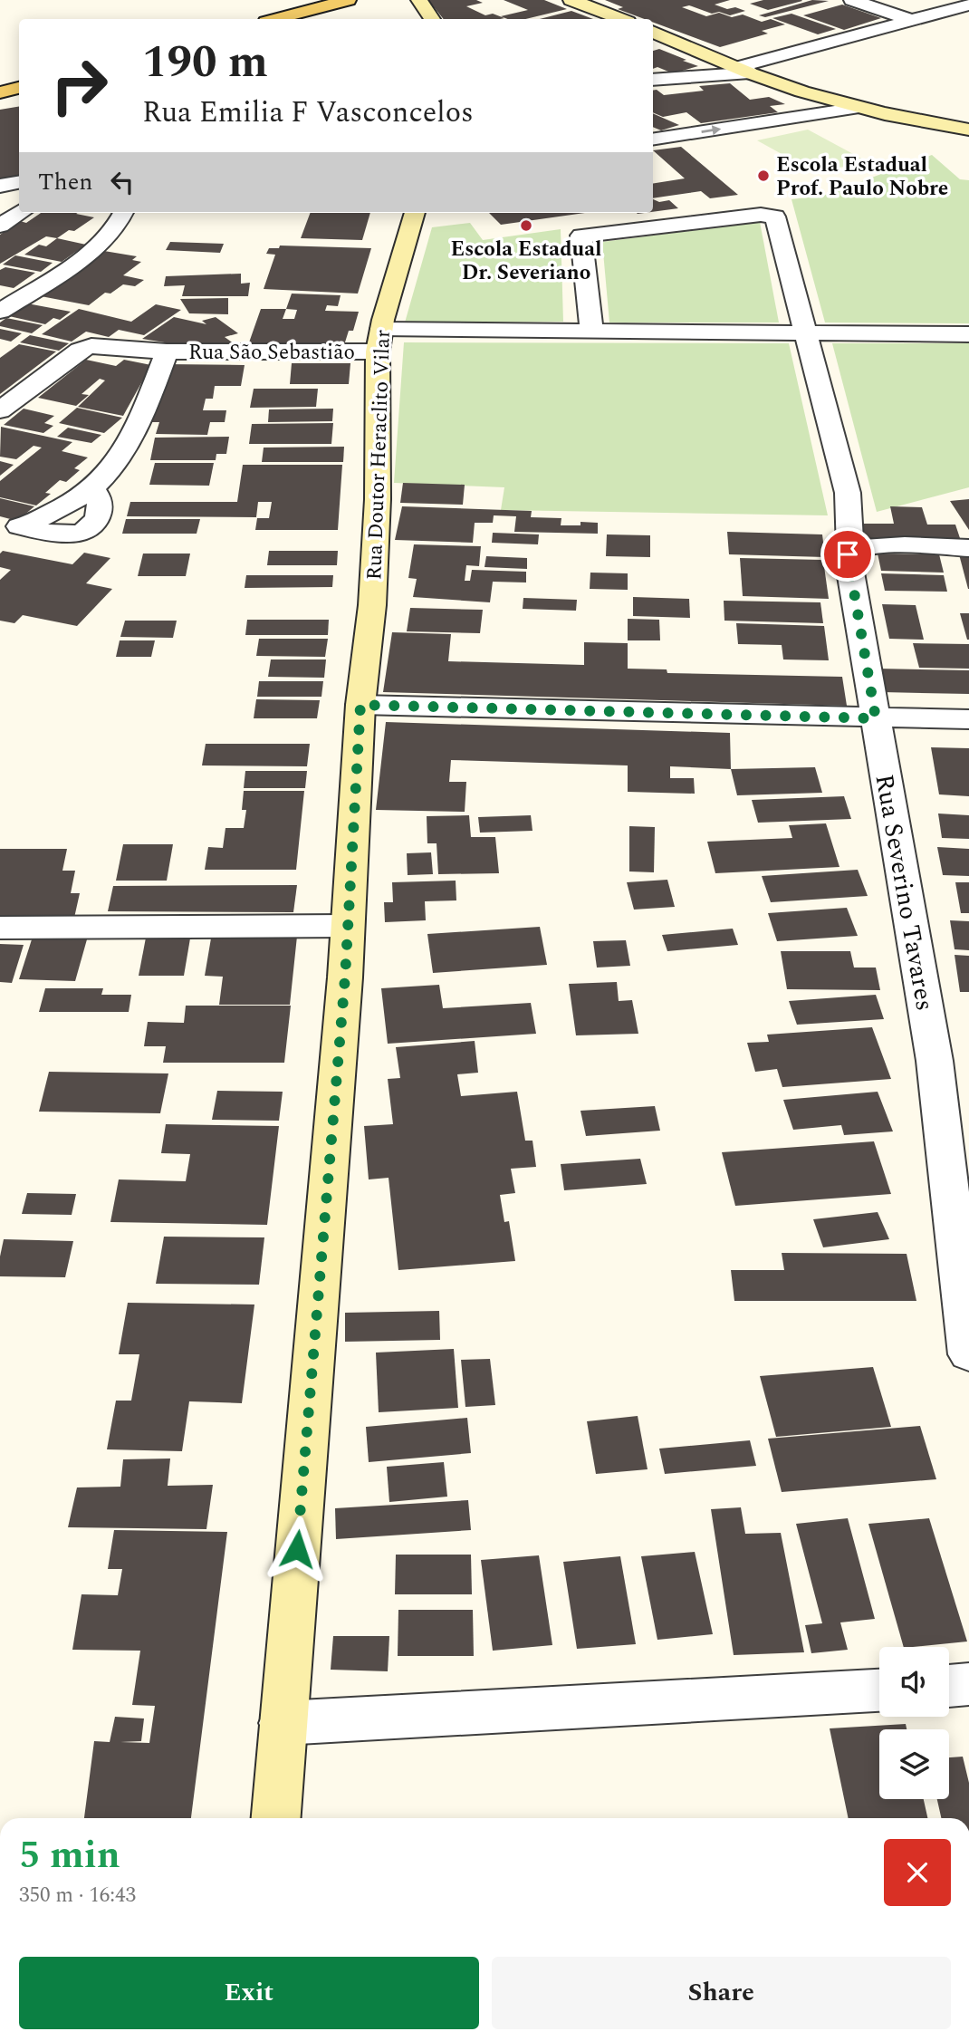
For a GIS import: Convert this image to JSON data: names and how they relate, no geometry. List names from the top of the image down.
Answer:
{
  "streets": {
    "street": ["Rua São Sebastião", "Rua Doutor Heraclito Vilar", "Rua Severino Tavares"]
  },
  "crossings": [
    ["Rua São Sebastião", "Rua Doutor Heraclito Vilar"],
    ["Rua São Sebastião", "Rua Severino Tavares"]
  ],
  "places": ["Escola Estadual Prof. Paulo Nobre", "Escola Estadual Dr. Severiano"],
  "page": {
    "turn": ["190 m", "Rua Emilia F Vasconcelos"],
    "then": "Then",
    "heading": ["5 min", "350 m · 16:43"],
    "buttons": ["Exit", "Share"]
  }
}
